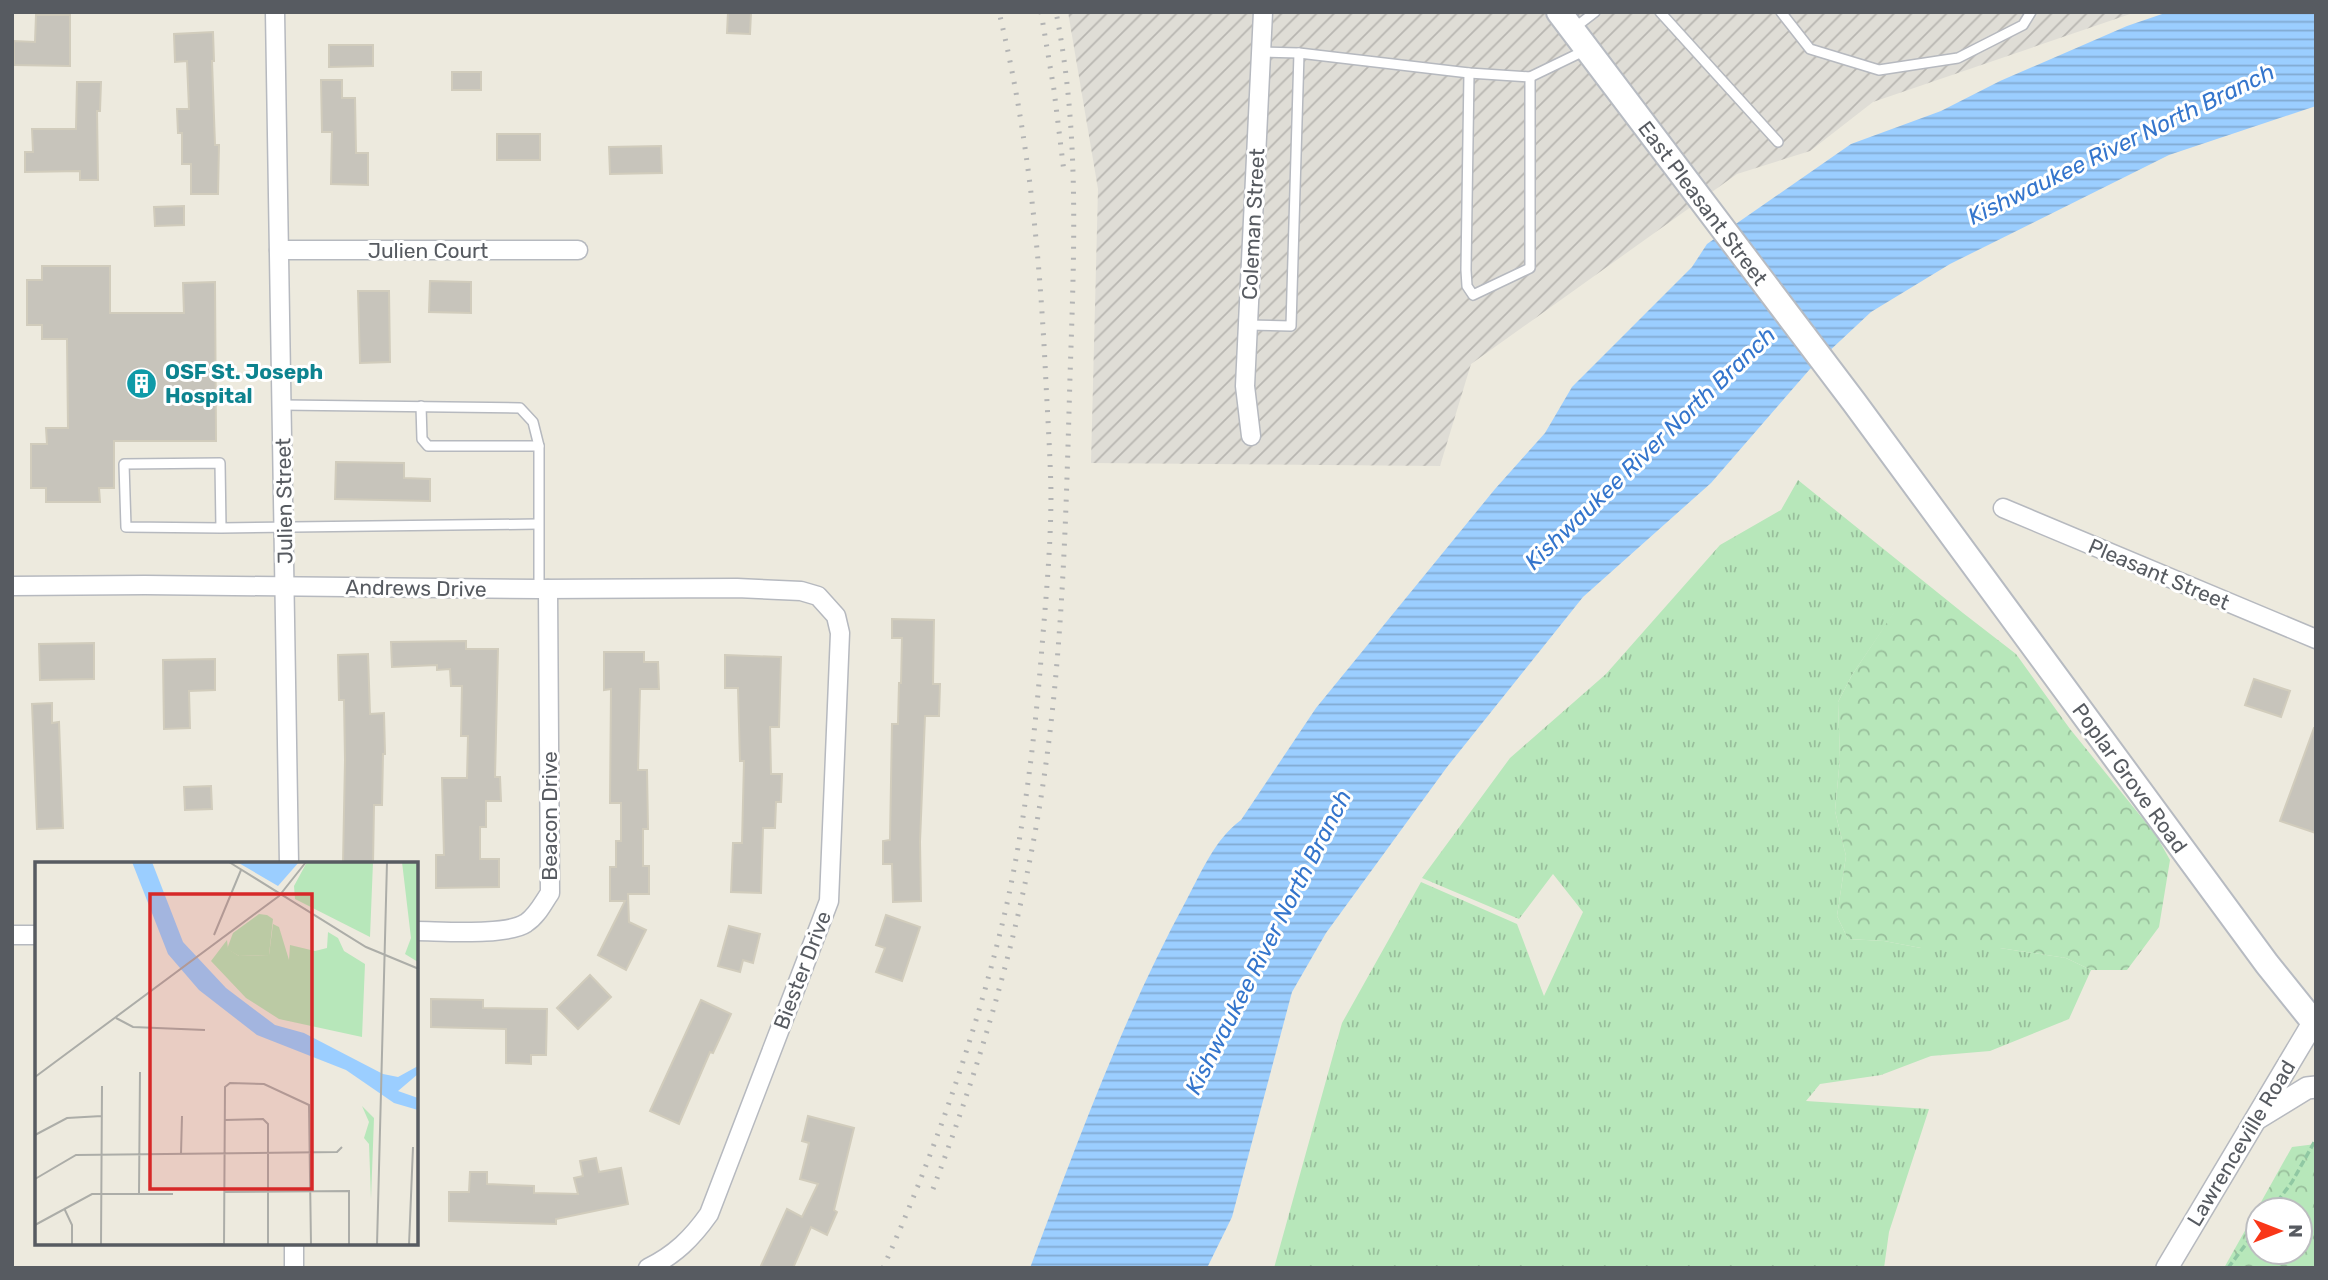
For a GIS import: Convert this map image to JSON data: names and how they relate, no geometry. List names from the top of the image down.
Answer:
{
  "streets": {
    "main road": ["East Pleasant Street", "Poplar Grove Road"],
    "street": [
      "Coleman Street",
      "Julien Court",
      "Julien Street",
      "Pleasant Street",
      "Andrews Drive",
      "Beacon Drive",
      "Biester Drive",
      "Lawrenceville Road"
    ]
  },
  "crossings": [
    ["East Pleasant Street", "Poplar Grove Road"],
    ["Julien Court", "Julien Street"],
    ["Julien Street", "Andrews Drive"],
    ["Andrews Drive", "Beacon Drive"],
    ["Andrews Drive", "Biester Drive"],
    ["Poplar Grove Road", "Lawrenceville Road"]
  ],
  "water": ["Kishwaukee River North Branch"],
  "places": {
    "building": ["OSF St. Joseph Hospital"]
  },
  "north": "right"
}
